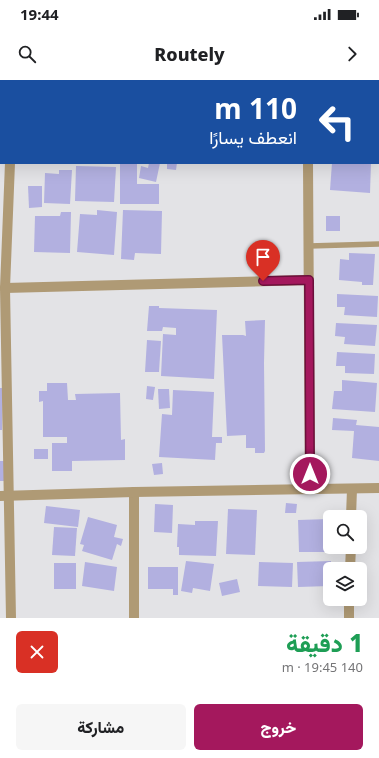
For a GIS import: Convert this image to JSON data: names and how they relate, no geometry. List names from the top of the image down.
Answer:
{
  "page": {
    "status": "19:44",
    "header": "Routely",
    "turn": ["110 m", "انعطف يسارًا"],
    "heading": ["1 دقيقة", "140 m · 19:45"],
    "buttons": ["خروج", "مشاركة"]
  }
}
